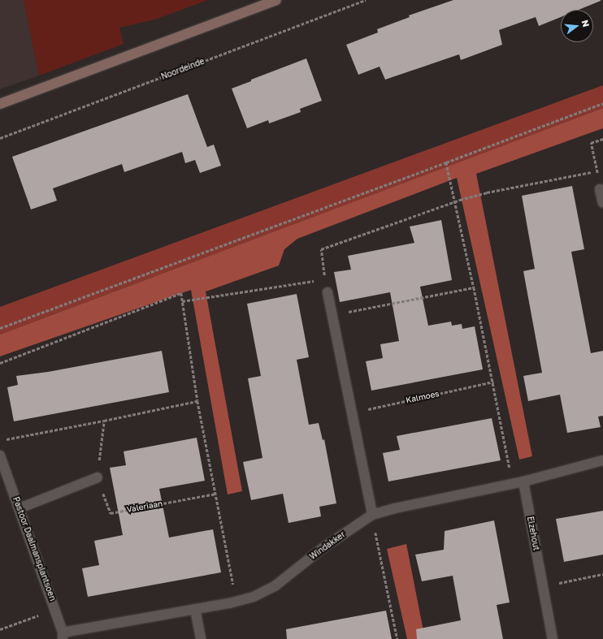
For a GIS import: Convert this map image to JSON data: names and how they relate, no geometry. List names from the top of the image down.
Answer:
{
  "streets": {
    "street": ["Elzehout", "Windakker", "Pastoor Daalmansplantsoen"],
    "path": ["Noordeinde", "Kalmoes", "Valeriaan"]
  },
  "crossings": [
    ["Elzehout", "Windakker"],
    ["Windakker", "Pastoor Daalmansplantsoen"]
  ],
  "north": "right"
}
